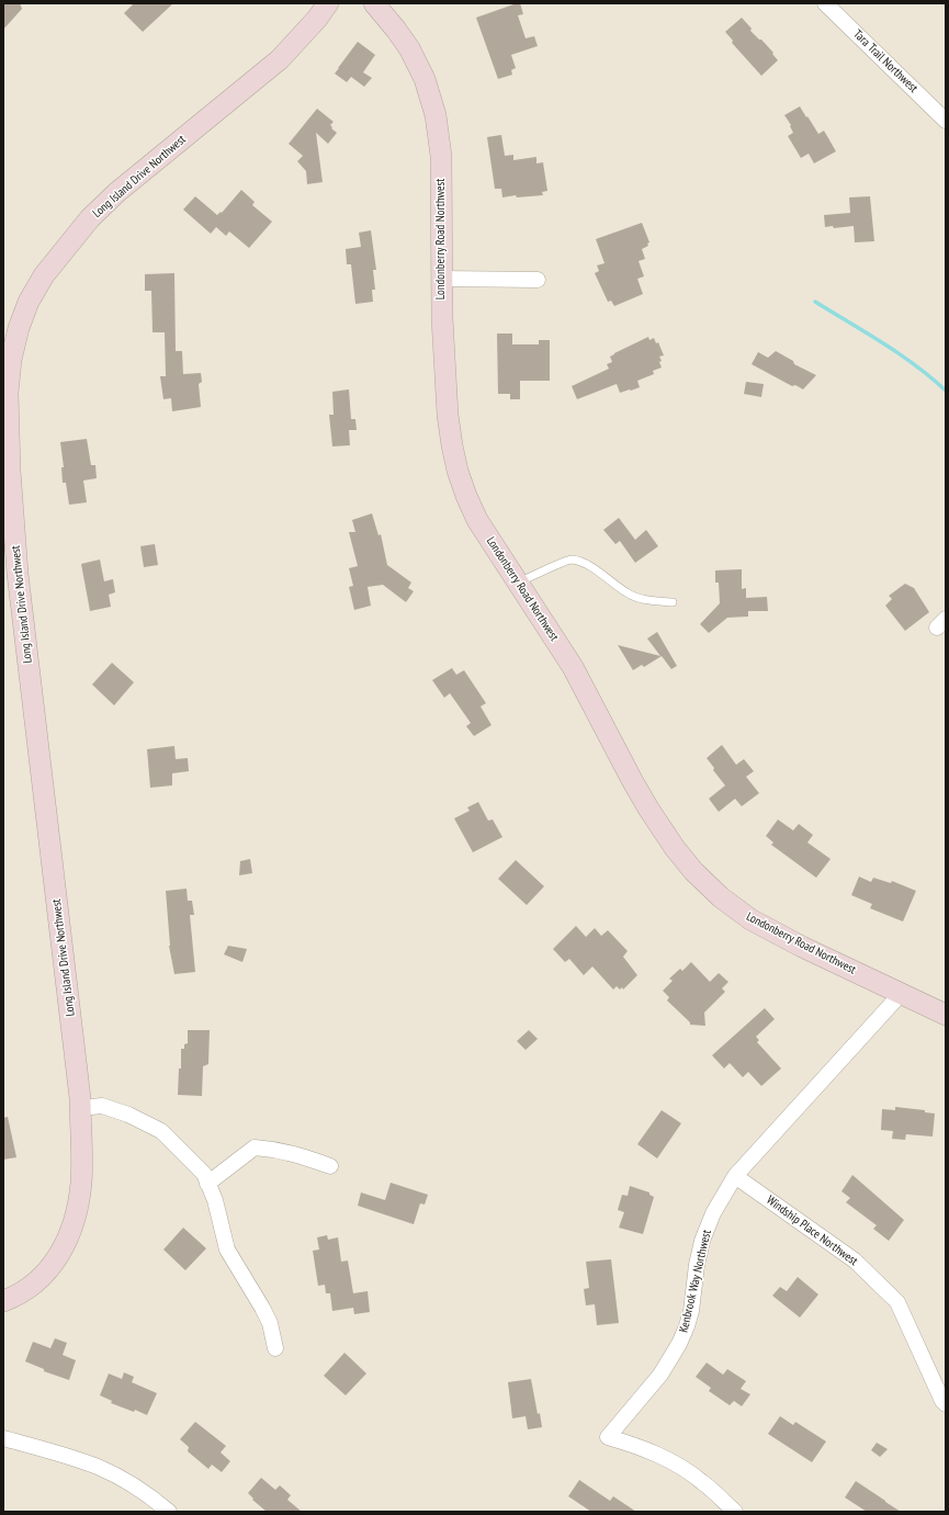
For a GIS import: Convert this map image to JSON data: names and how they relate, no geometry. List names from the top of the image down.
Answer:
{
  "streets": {
    "street": [
      "Tara Trail Northwest",
      "Long Island Drive Northwest",
      "Londonberry Road Northwest",
      "Windship Place Northwest",
      "Kenbrook Way Northwest"
    ]
  },
  "crossings": [
    ["Londonberry Road Northwest", "Kenbrook Way Northwest"],
    ["Windship Place Northwest", "Kenbrook Way Northwest"]
  ]
}
